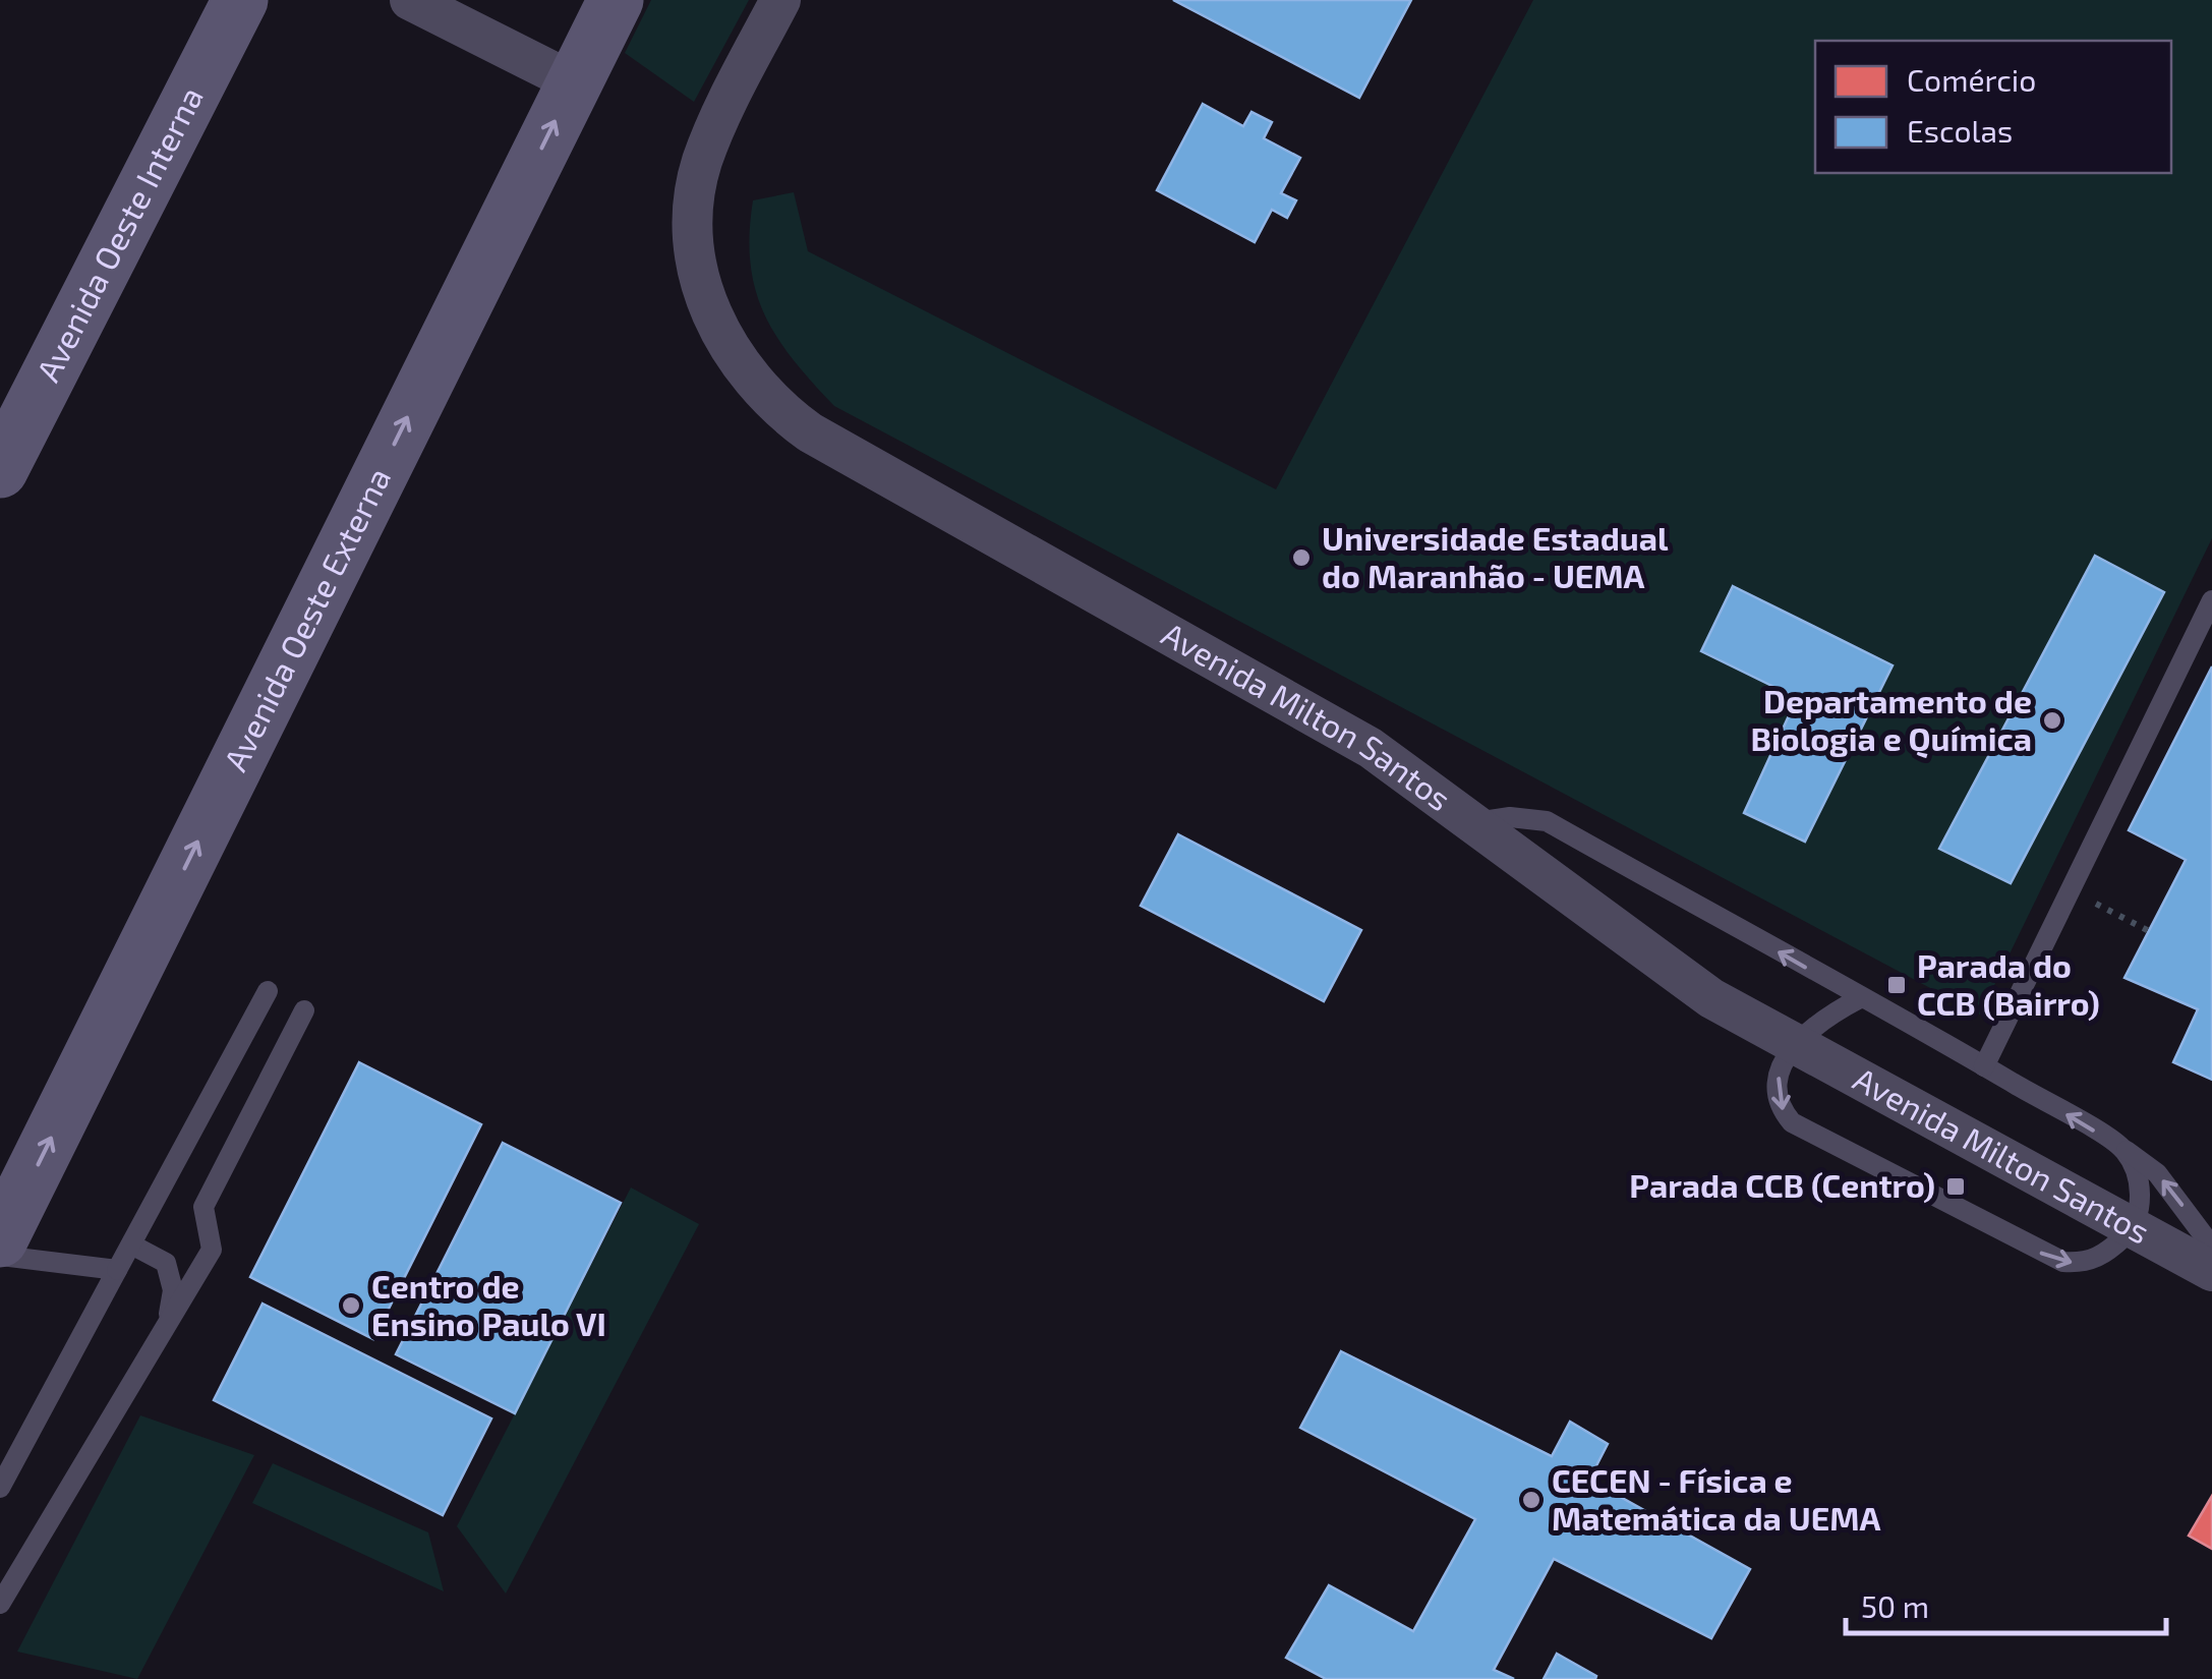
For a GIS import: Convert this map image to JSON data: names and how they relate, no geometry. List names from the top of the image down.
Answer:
{
  "streets": {
    "street": ["Avenida Oeste Interna", "Avenida Oeste Externa", "Avenida Milton Santos"]
  },
  "one_way": ["Avenida Oeste Externa"],
  "places": {
    "other": [
      "Universidade Estadual do Maranhão - UEMA",
      "Departamento de Biologia e Química",
      "Centro de Ensino Paulo VI",
      "CECEN - Física e Matemática da UEMA"
    ],
    "transit": ["Parada do CCB (Bairro)", "Parada CCB (Centro)"]
  },
  "legend": ["Comércio", "Escolas"],
  "scale_bar": "50 m"
}
